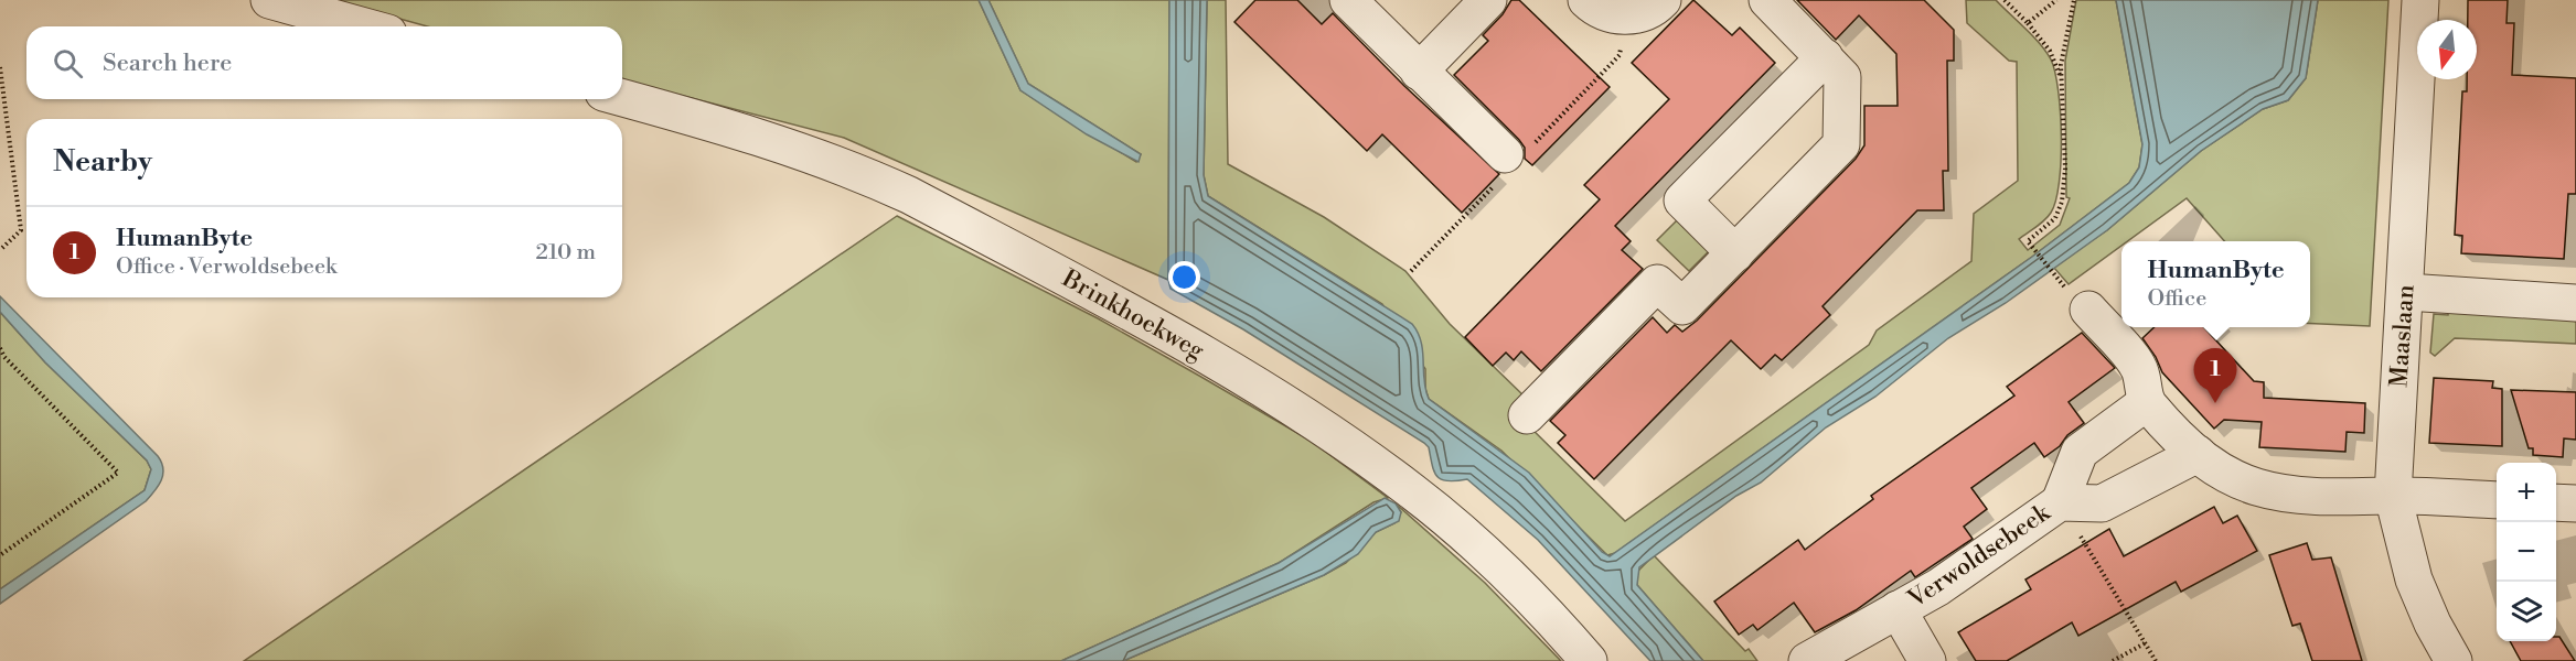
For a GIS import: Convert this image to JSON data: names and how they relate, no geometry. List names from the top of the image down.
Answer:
{
  "streets": {
    "street": ["Brinkhoekweg", "Maaslaan", "Verwoldsebeek"]
  },
  "north": "bottom",
  "page": {
    "search": "Search here",
    "heading": "Nearby",
    "list": [
      {
        "mark": "1",
        "name": "HumanByte",
        "note": "Office · Verwoldsebeek",
        "value": "210 m"
      }
    ],
    "popup": ["HumanByte", "Office"],
    "pins": "1",
    "map_buttons": ["+", "−"]
  }
}
